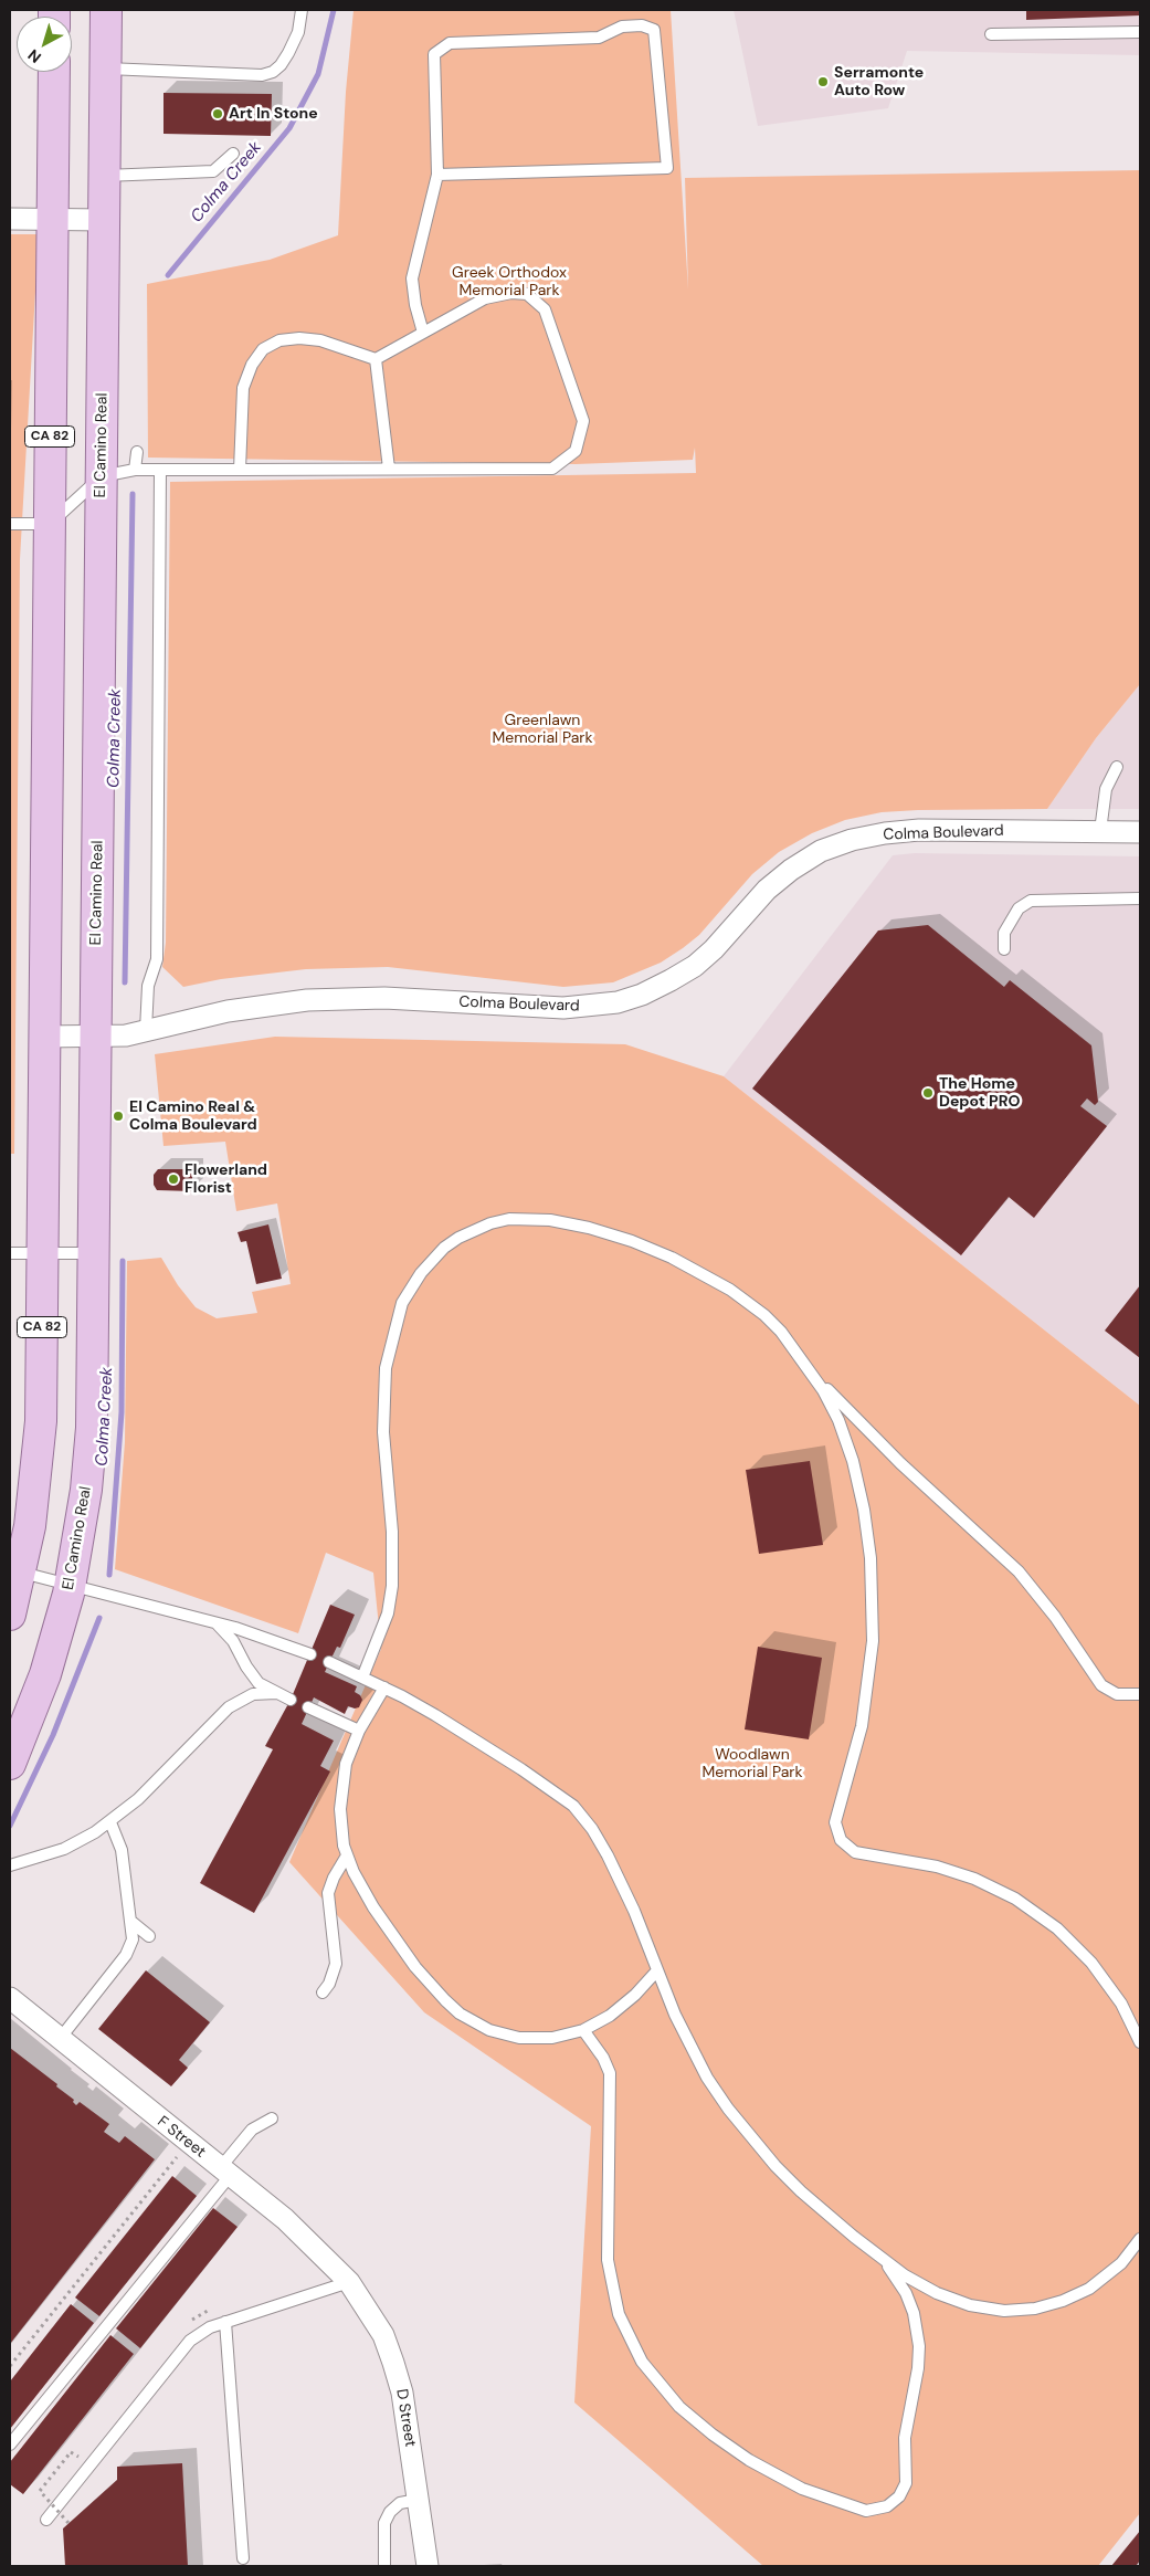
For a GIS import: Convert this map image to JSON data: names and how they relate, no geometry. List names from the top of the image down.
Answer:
{
  "streets": {
    "main road": ["CA 82", "El Camino Real"],
    "street": ["Colma Boulevard", "F Street", "D Street"]
  },
  "crossings": [
    ["CA 82", "Colma Boulevard"],
    ["El Camino Real", "Colma Boulevard"],
    ["F Street", "D Street"]
  ],
  "water": ["Colma Creek"],
  "parks": ["Greek Orthodox Memorial Park", "Greenlawn Memorial Park", "Woodlawn Memorial Park"],
  "places": [
    "Serramonte Auto Row",
    "Art In Stone",
    "The Home Depot PRO",
    "El Camino Real & Colma Boulevard",
    "Flowerland Florist"
  ],
  "north": "bottom left"
}
